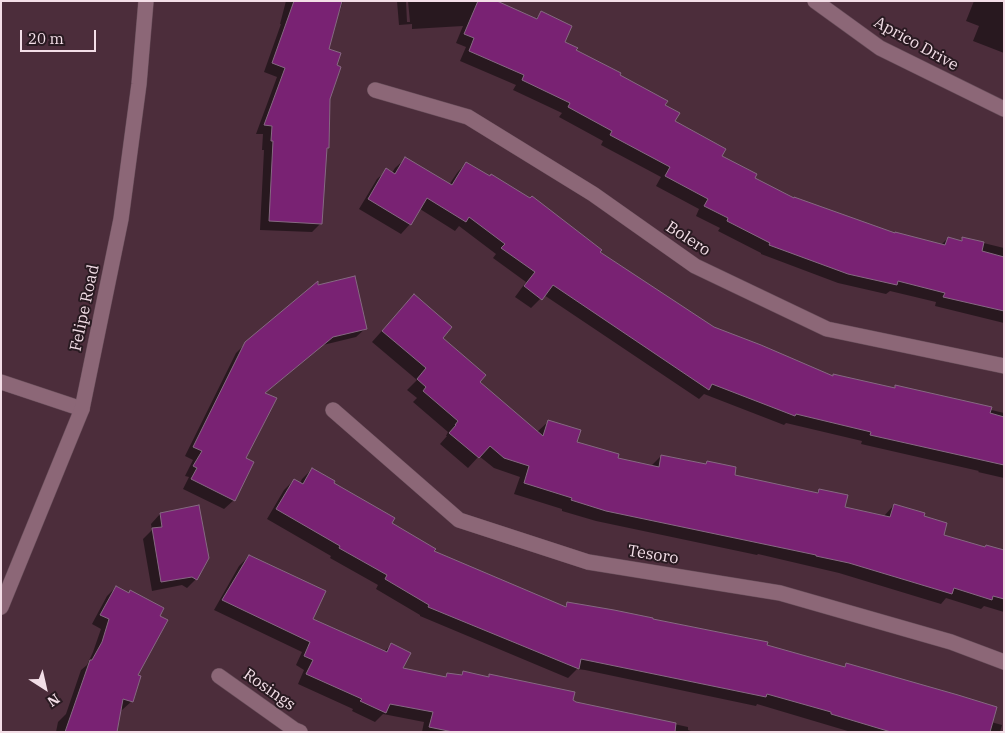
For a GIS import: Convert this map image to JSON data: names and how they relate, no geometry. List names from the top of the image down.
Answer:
{
  "streets": {
    "street": [
      "Aprico Drive",
      "Bolero",
      "Felipe Road",
      "Tesoro",
      "Rosings"
    ]
  },
  "scale_bar": "20 m",
  "north": "bottom right"
}
